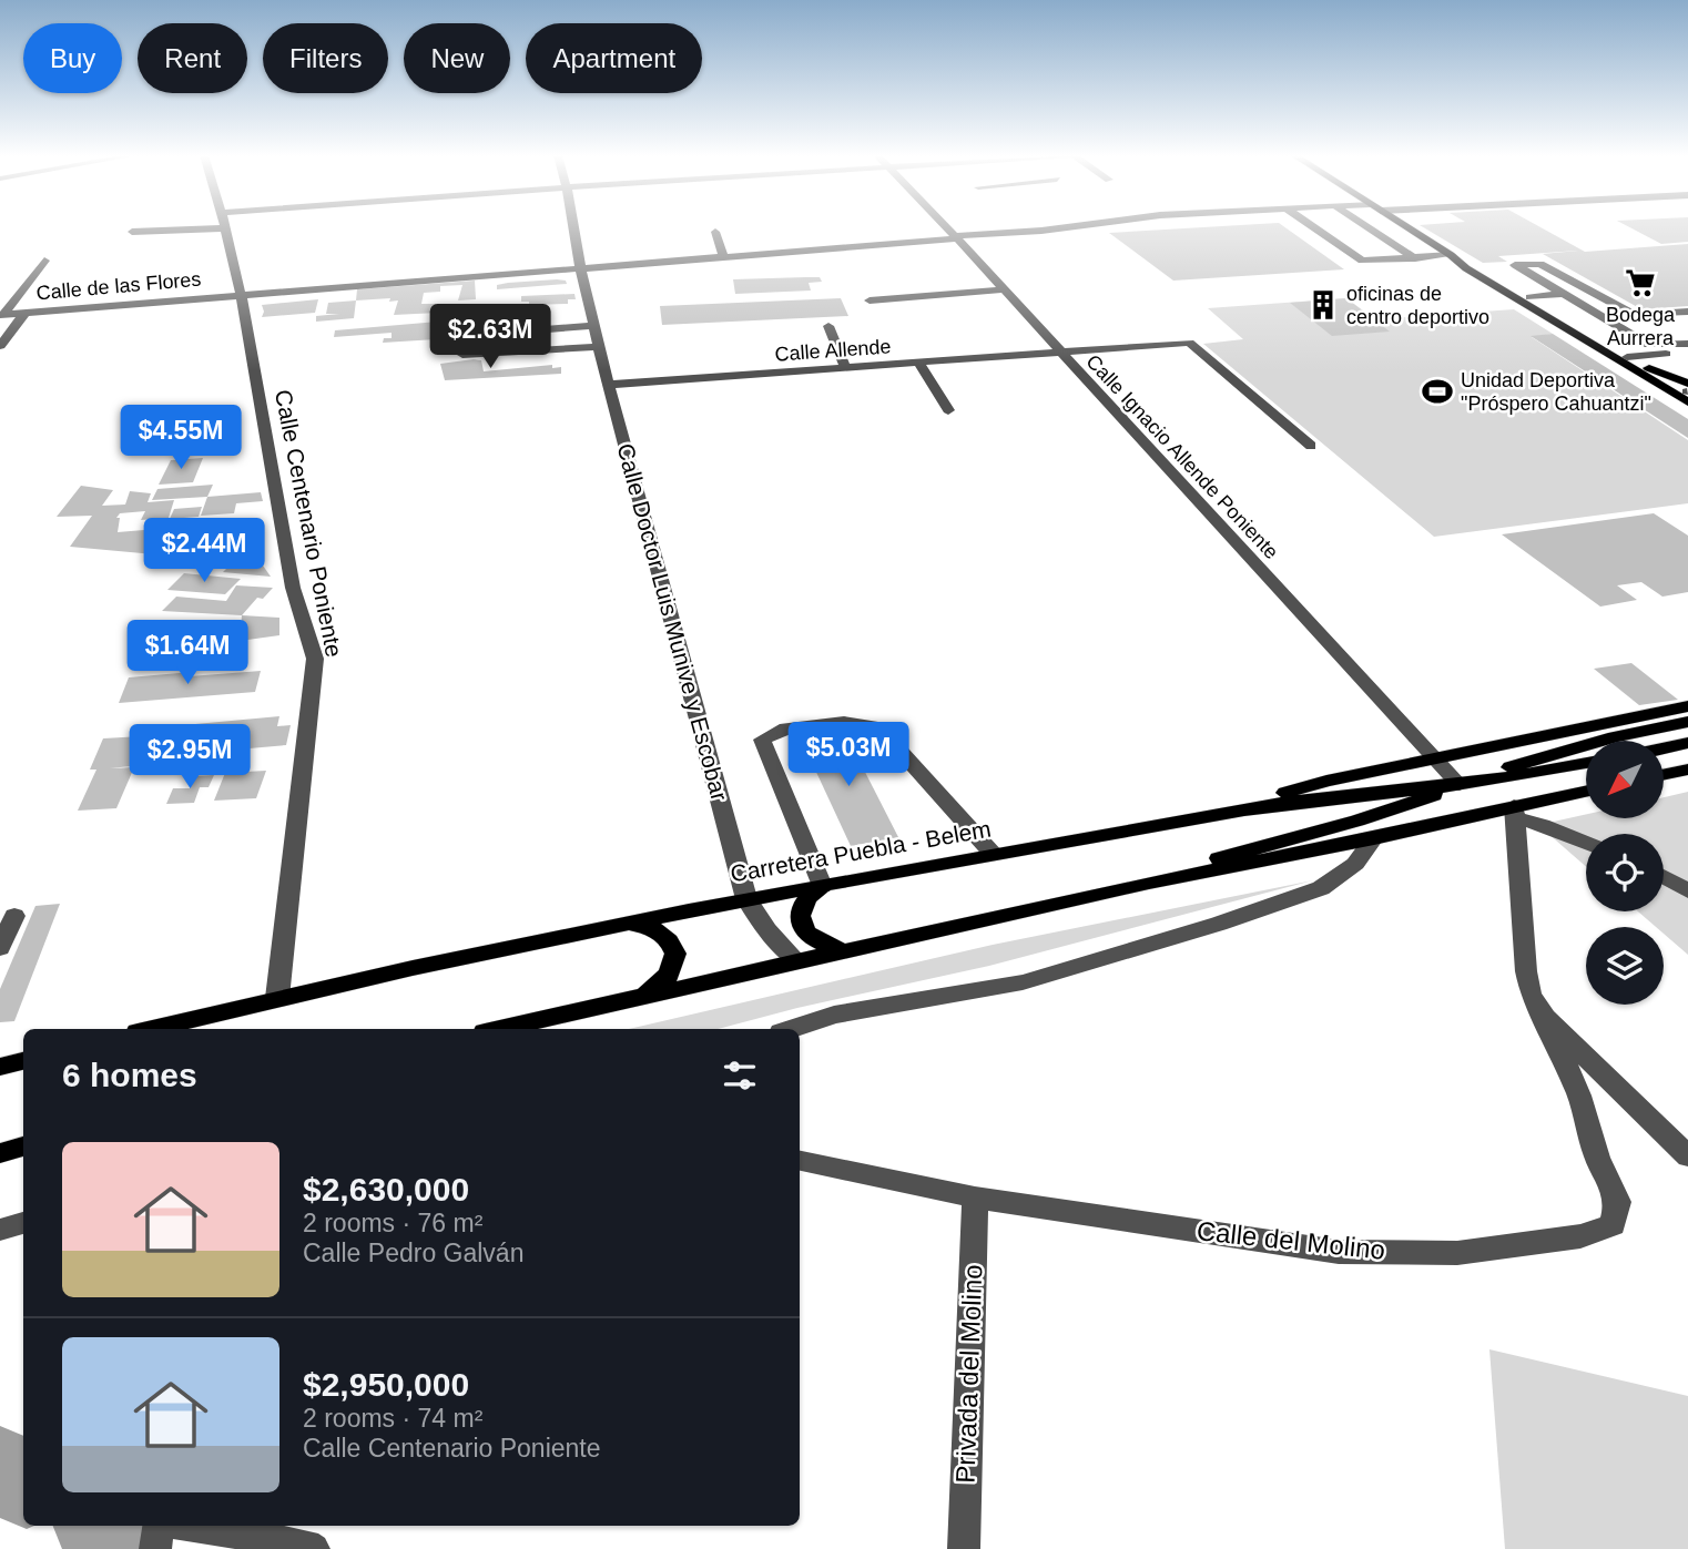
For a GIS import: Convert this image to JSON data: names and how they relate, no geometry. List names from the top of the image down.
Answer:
{
  "streets": {
    "main road": ["Carretera Puebla - Belem"],
    "street": [
      "Calle de las Flores",
      "Calle Allende",
      "Calle Ignacio Allende Poniente",
      "Calle Centenario Poniente",
      "Calle Doctor Luis Munive y Escobar",
      "Calle del Molino",
      "Privada del Molino"
    ]
  },
  "crossings": [
    ["Calle de las Flores", "Calle Ignacio Allende Poniente"],
    ["Calle de las Flores", "Calle Centenario Poniente"],
    ["Calle de las Flores", "Calle Doctor Luis Munive y Escobar"],
    ["Calle Allende", "Calle Ignacio Allende Poniente"],
    ["Calle Allende", "Calle Doctor Luis Munive y Escobar"],
    ["Calle Ignacio Allende Poniente", "Carretera Puebla - Belem"],
    ["Calle Centenario Poniente", "Carretera Puebla - Belem"],
    ["Calle Doctor Luis Munive y Escobar", "Carretera Puebla - Belem"],
    ["Calle del Molino", "Privada del Molino"]
  ],
  "places": {
    "supermarket": ["Bodega Aurrera"],
    "building": ["oficinas de centro deportivo"],
    "sports": ["Unidad Deportiva \"Próspero Cahuantzi\""]
  },
  "north": "bottom left",
  "page": {
    "chip": [
      "Buy",
      "Rent",
      "Filters",
      "New",
      "Apartment"
    ],
    "price": [
      "$2.63M",
      "$4.55M",
      "$2.44M",
      "$1.64M",
      "$5.03M",
      "$2.95M"
    ],
    "heading": "6 homes",
    "list": [
      {
        "name": "$2,630,000",
        "note": "2 rooms · 76 m² · Calle Pedro Galván"
      },
      {
        "name": "$2,950,000",
        "note": "2 rooms · 74 m² · Calle Centenario Poniente"
      }
    ]
  }
}
